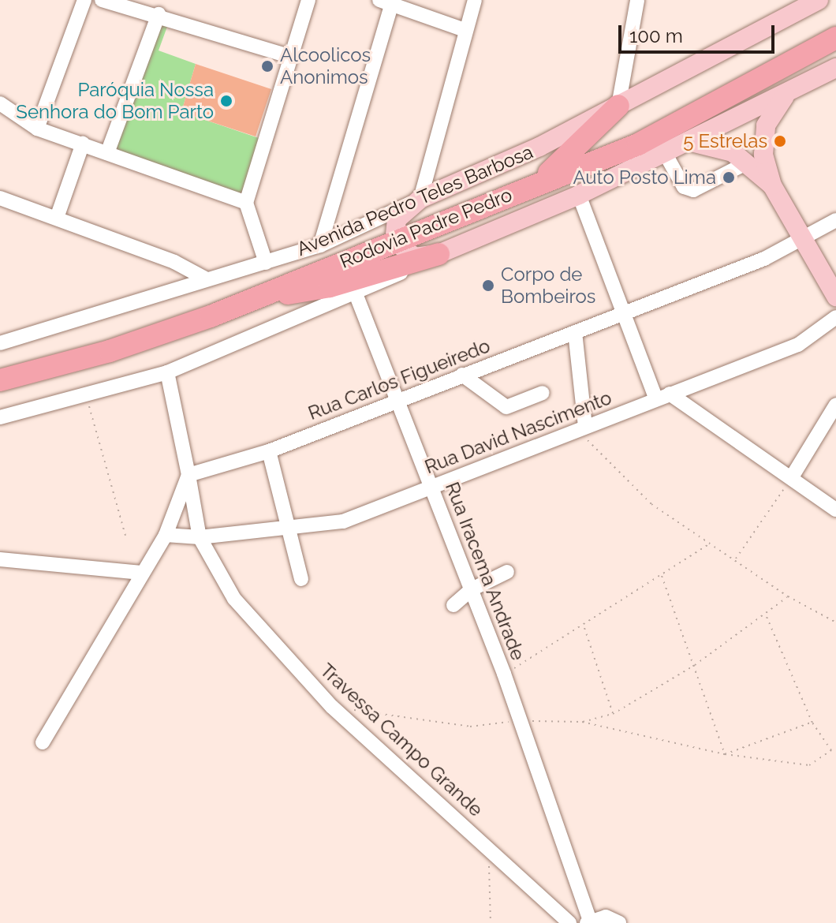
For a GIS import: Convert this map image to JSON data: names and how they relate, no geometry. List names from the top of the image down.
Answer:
{
  "streets": {
    "highway": ["Rodovia Padre Pedro"],
    "main road": ["Avenida Pedro Teles Barbosa"],
    "street": [
      "Rua Carlos Figueiredo",
      "Rua David Nascimento",
      "Rua Iracema Andrade",
      "Travessa Campo Grande"
    ]
  },
  "crossings": [
    ["Rua Carlos Figueiredo", "Rua Iracema Andrade"],
    ["Rua Carlos Figueiredo", "Travessa Campo Grande"],
    ["Rua David Nascimento", "Rua Iracema Andrade"],
    ["Rua David Nascimento", "Travessa Campo Grande"]
  ],
  "places": [
    "Alcoolicos Anonimos",
    "Paróquia Nossa Senhora do Bom Parto",
    "5 Estrelas",
    "Auto Posto Lima",
    "Corpo de Bombeiros"
  ],
  "scale_bar": "100 m"
}
